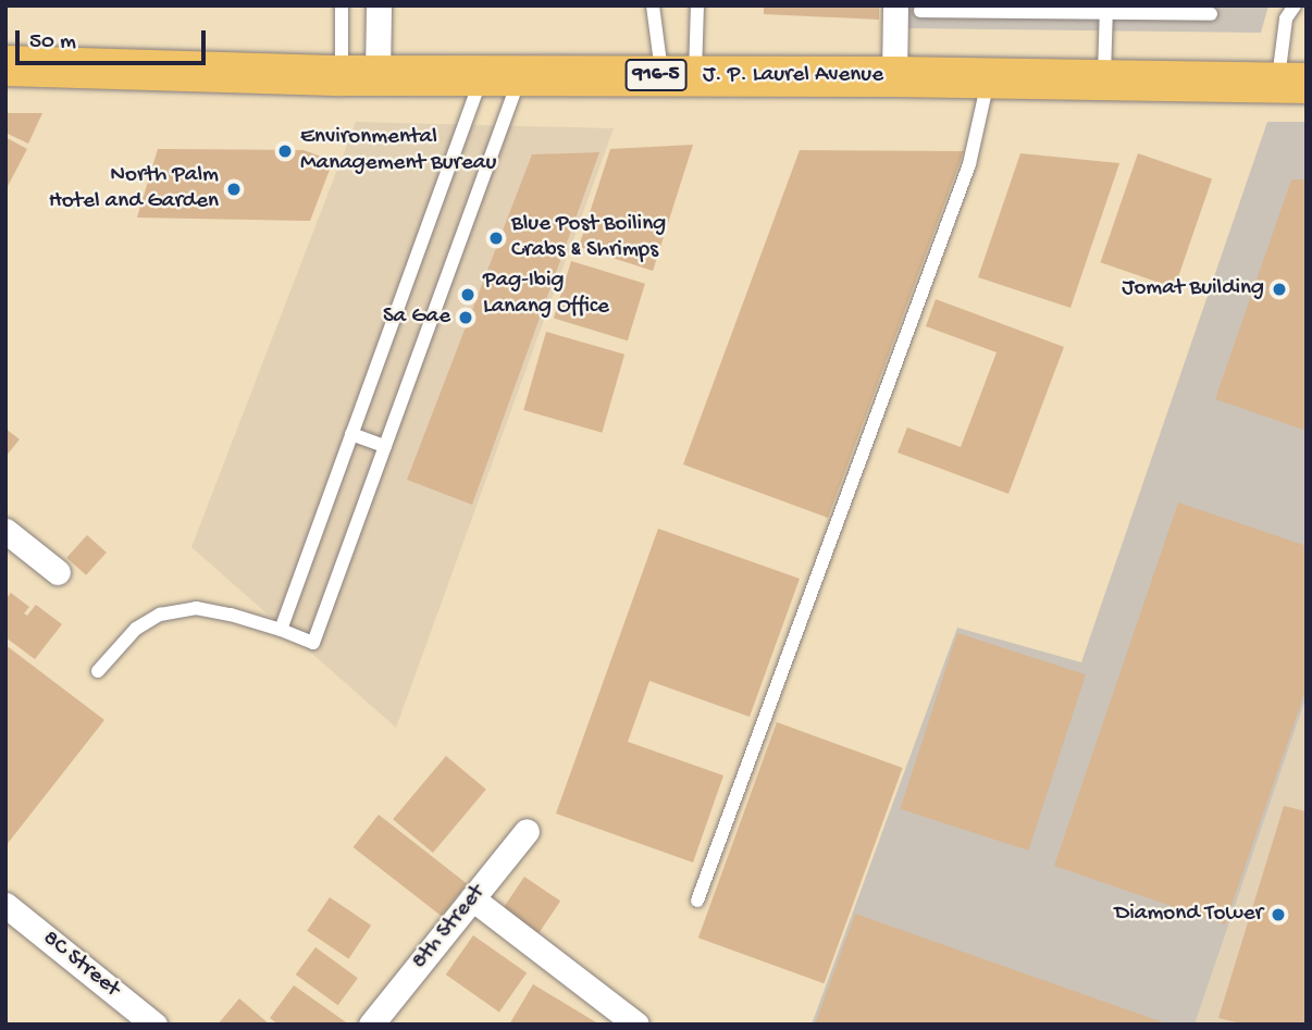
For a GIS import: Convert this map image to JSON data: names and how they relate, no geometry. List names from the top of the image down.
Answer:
{
  "streets": {
    "main road": ["916-5", "J. P. Laurel Avenue"],
    "street": ["8th Street", "8C Street"]
  },
  "places": [
    "Environmental Management Bureau",
    "North Palm Hotel and Garden",
    "Blue Post Boiling Crabs & Shrimps",
    "Jomat Building",
    "Pag-Ibig Lanang Office",
    "Sa Gae",
    "Diamond Tower"
  ],
  "scale_bar": "50 m"
}
